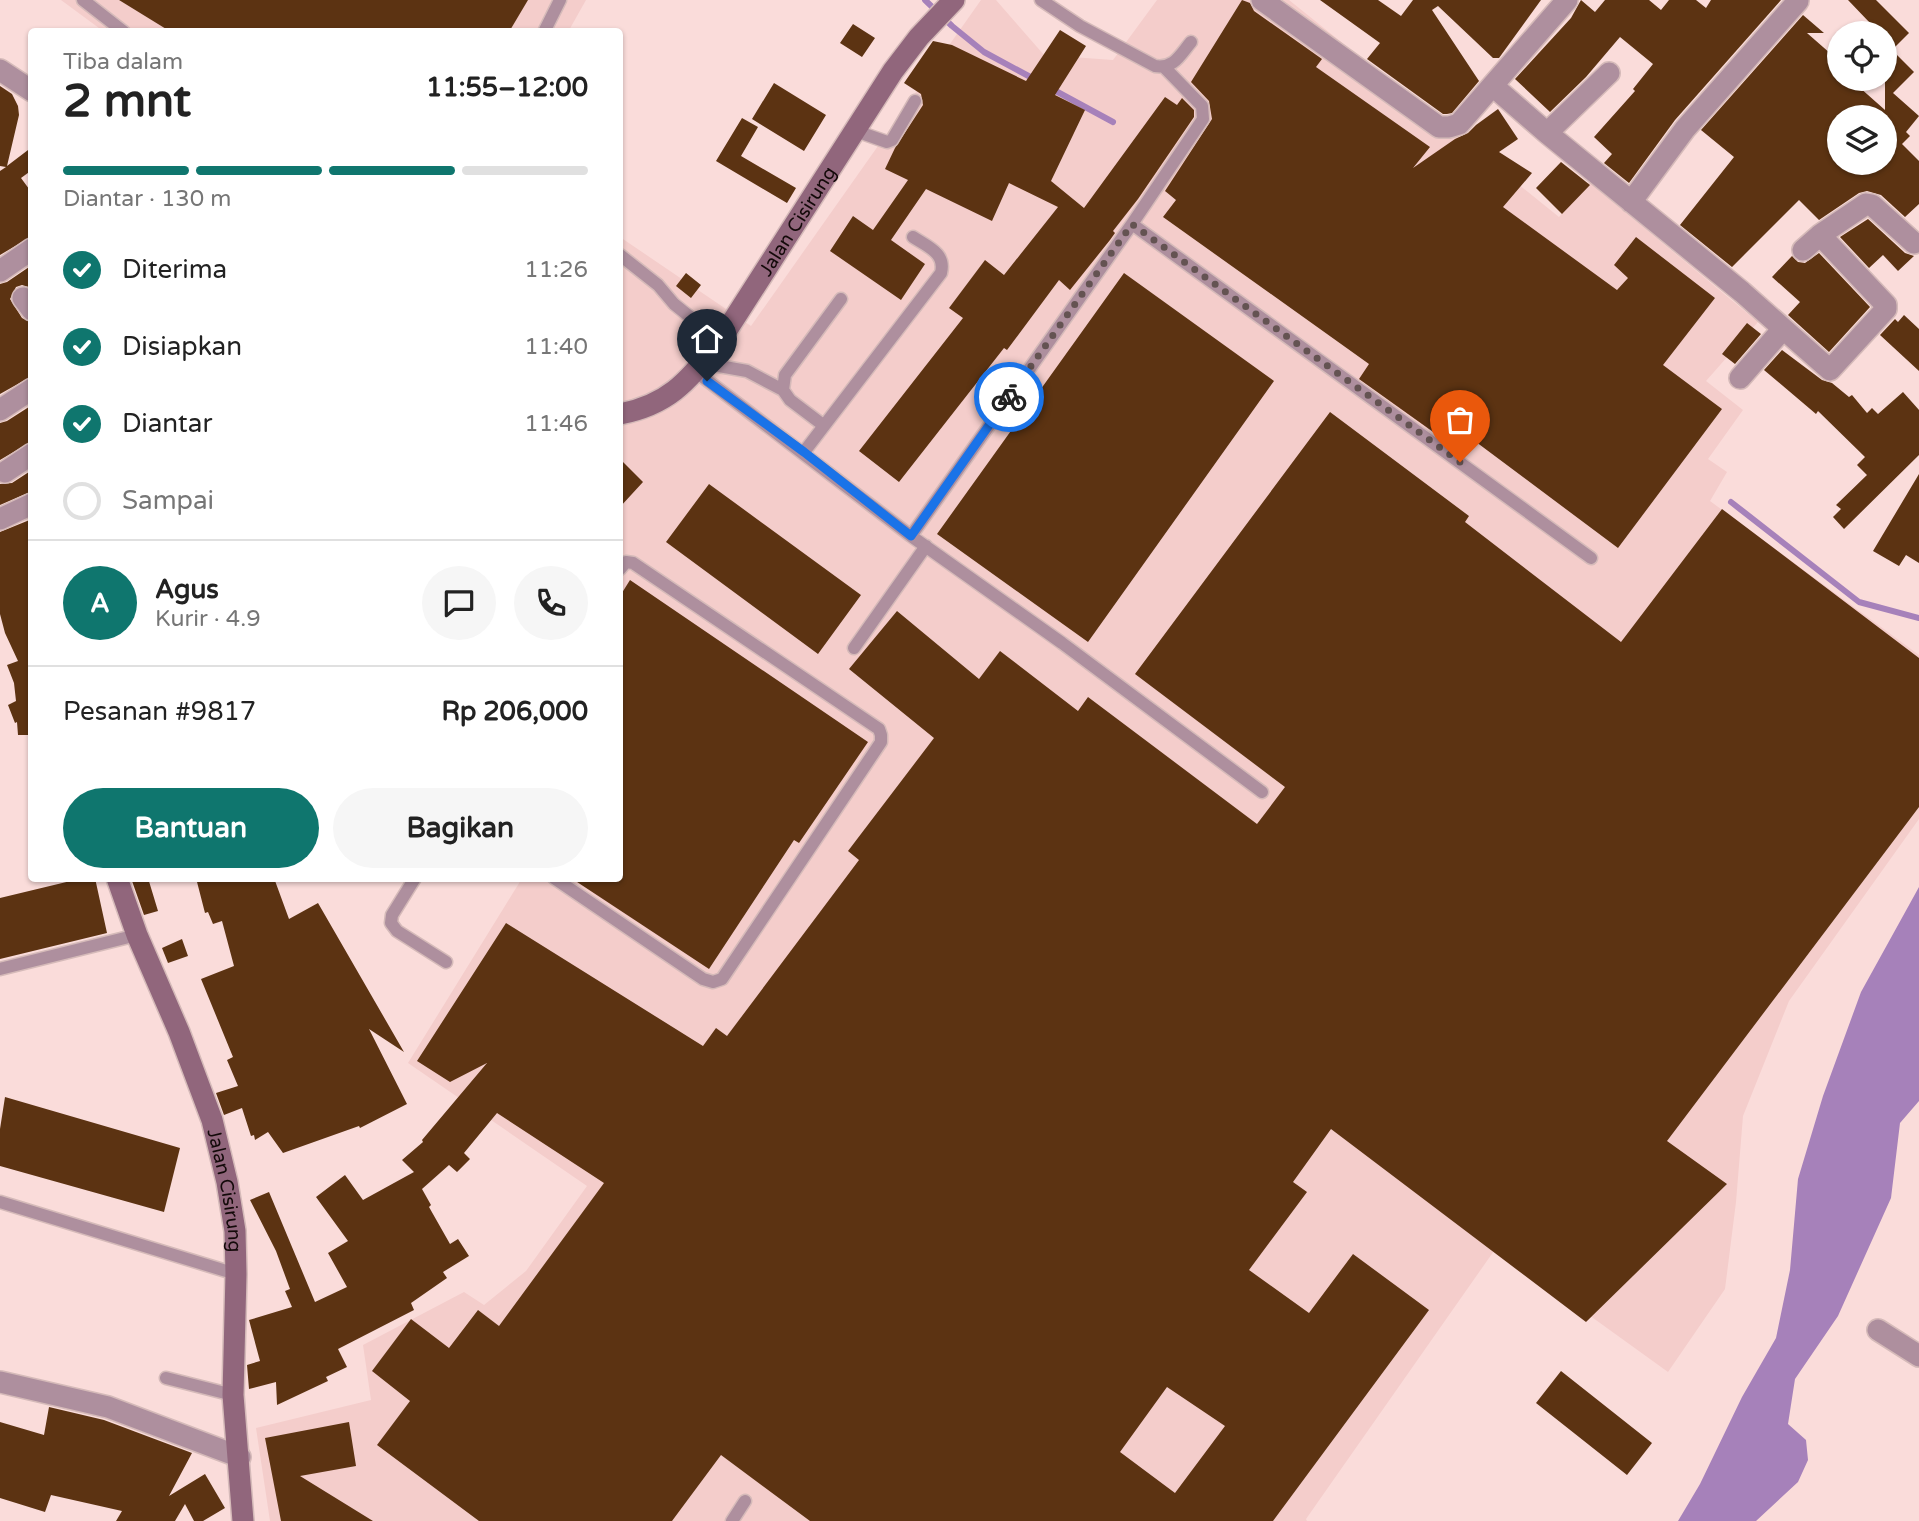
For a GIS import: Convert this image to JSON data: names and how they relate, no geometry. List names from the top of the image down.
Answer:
{
  "streets": {
    "main road": ["Jalan Cisirung"]
  },
  "page": {
    "heading": ["2 mnt", "Tiba dalam", "11:55–12:00"],
    "panel": [
      "Agus",
      "Kurir · 4.9",
      "Pesanan #9817",
      "Rp 206,000"
    ],
    "bar": "Diantar · 130 m",
    "list": [
      ["Diterima", "11:26"],
      ["Disiapkan", "11:40"],
      ["Diantar", "11:46"],
      "Sampai"
    ],
    "round": "A",
    "buttons": ["Bantuan", "Bagikan"]
  }
}
